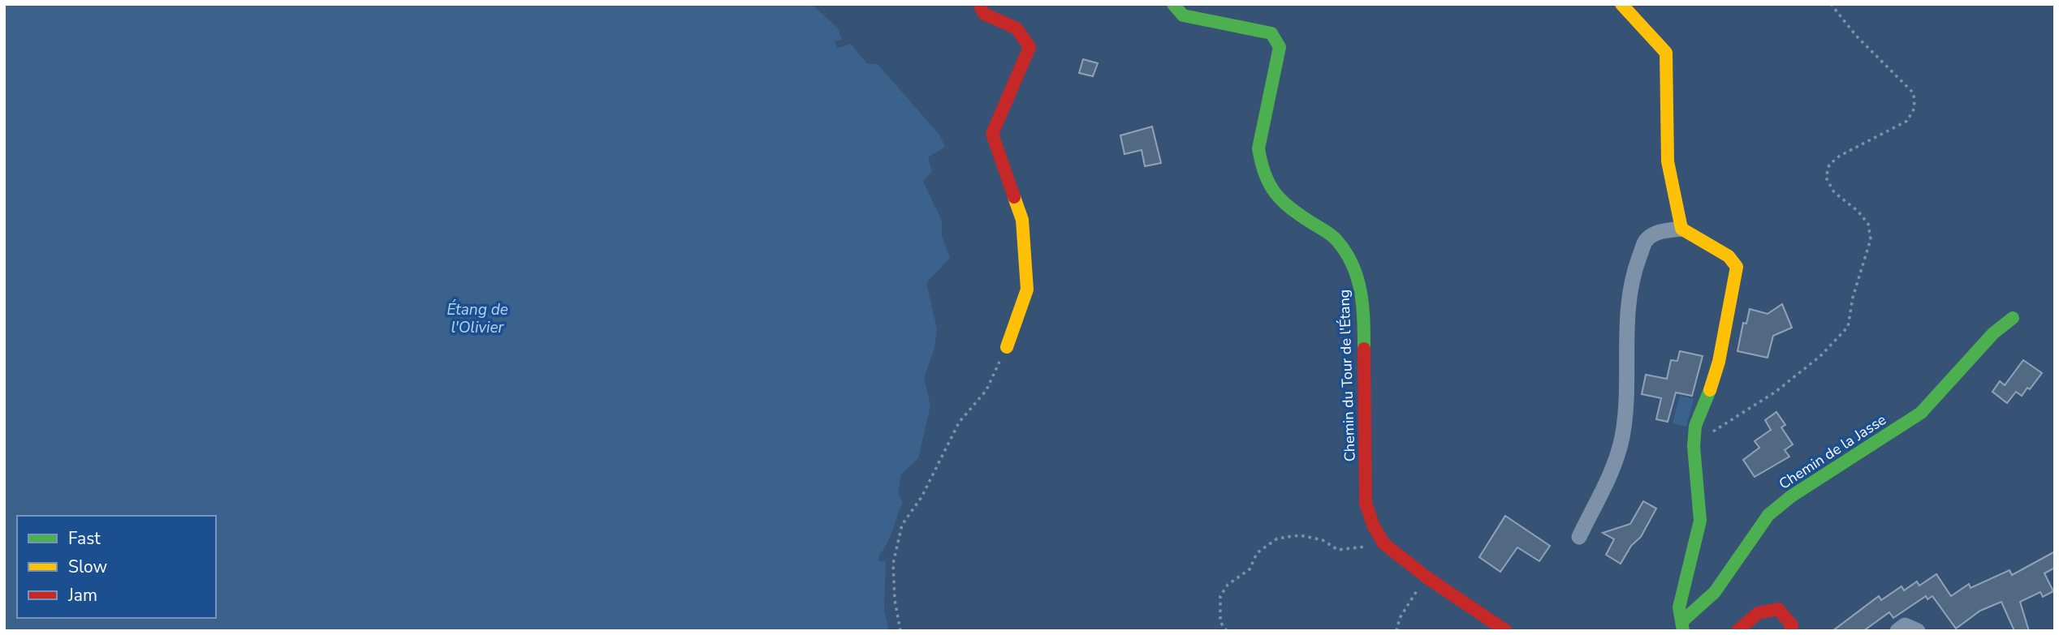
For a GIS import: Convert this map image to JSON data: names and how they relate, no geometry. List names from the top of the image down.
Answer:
{
  "streets": {
    "street": ["Chemin du Tour de l'Étang", "Chemin de la Jasse"]
  },
  "water": ["Étang de l'Olivier"],
  "legend": ["Fast", "Slow", "Jam"]
}
